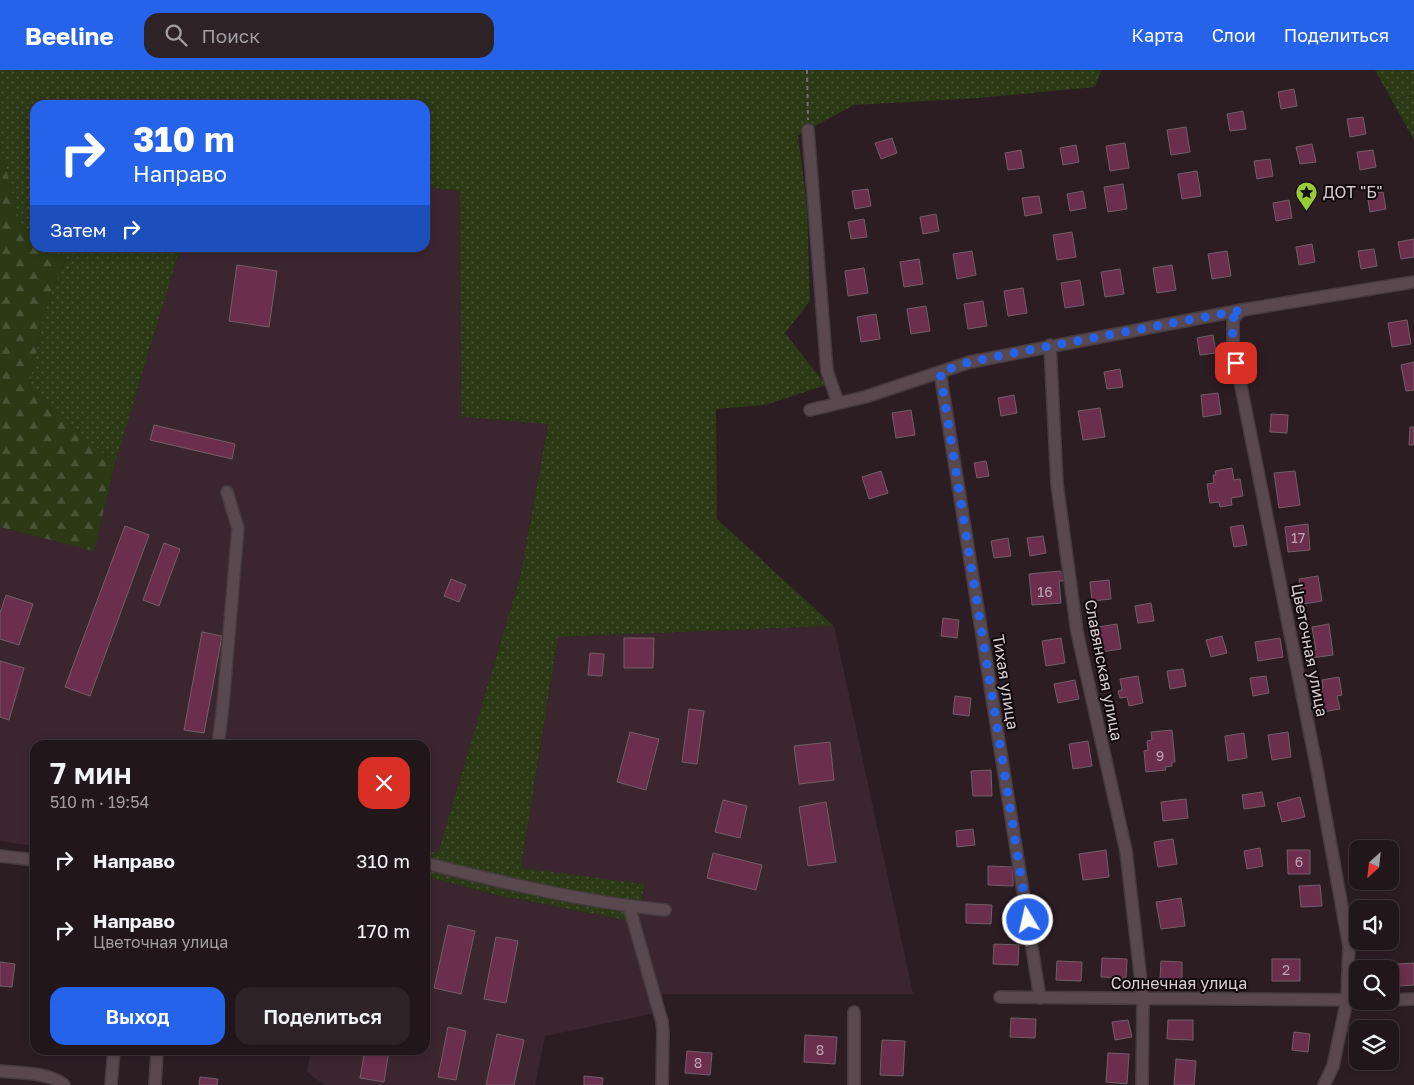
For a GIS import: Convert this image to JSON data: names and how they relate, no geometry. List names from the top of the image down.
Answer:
{
  "streets": {
    "street": [
      "Цветочная улица",
      "Славянская улица",
      "Тихая улица",
      "Солнечная улица"
    ]
  },
  "crossings": [
    ["Славянская улица", "Солнечная улица"],
    ["Тихая улица", "Солнечная улица"]
  ],
  "places": {
    "place": ["ДОТ \"Б\""]
  },
  "house_numbers": [
    "17",
    "16",
    "9",
    "6",
    "2",
    "8",
    "8"
  ],
  "north": "bottom left",
  "page": {
    "header": "Beeline",
    "search": "Поиск",
    "nav": ["Карта", "Слои", "Поделиться"],
    "turn": ["310 m", "Направо"],
    "then": "Затем",
    "heading": ["7 мин", "510 m · 19:54"],
    "list": [
      {
        "name": "Направо",
        "value": "310 m"
      },
      {
        "name": "Направо",
        "note": "Цветочная улица",
        "value": "170 m"
      }
    ],
    "buttons": ["Выход", "Поделиться"]
  }
}
